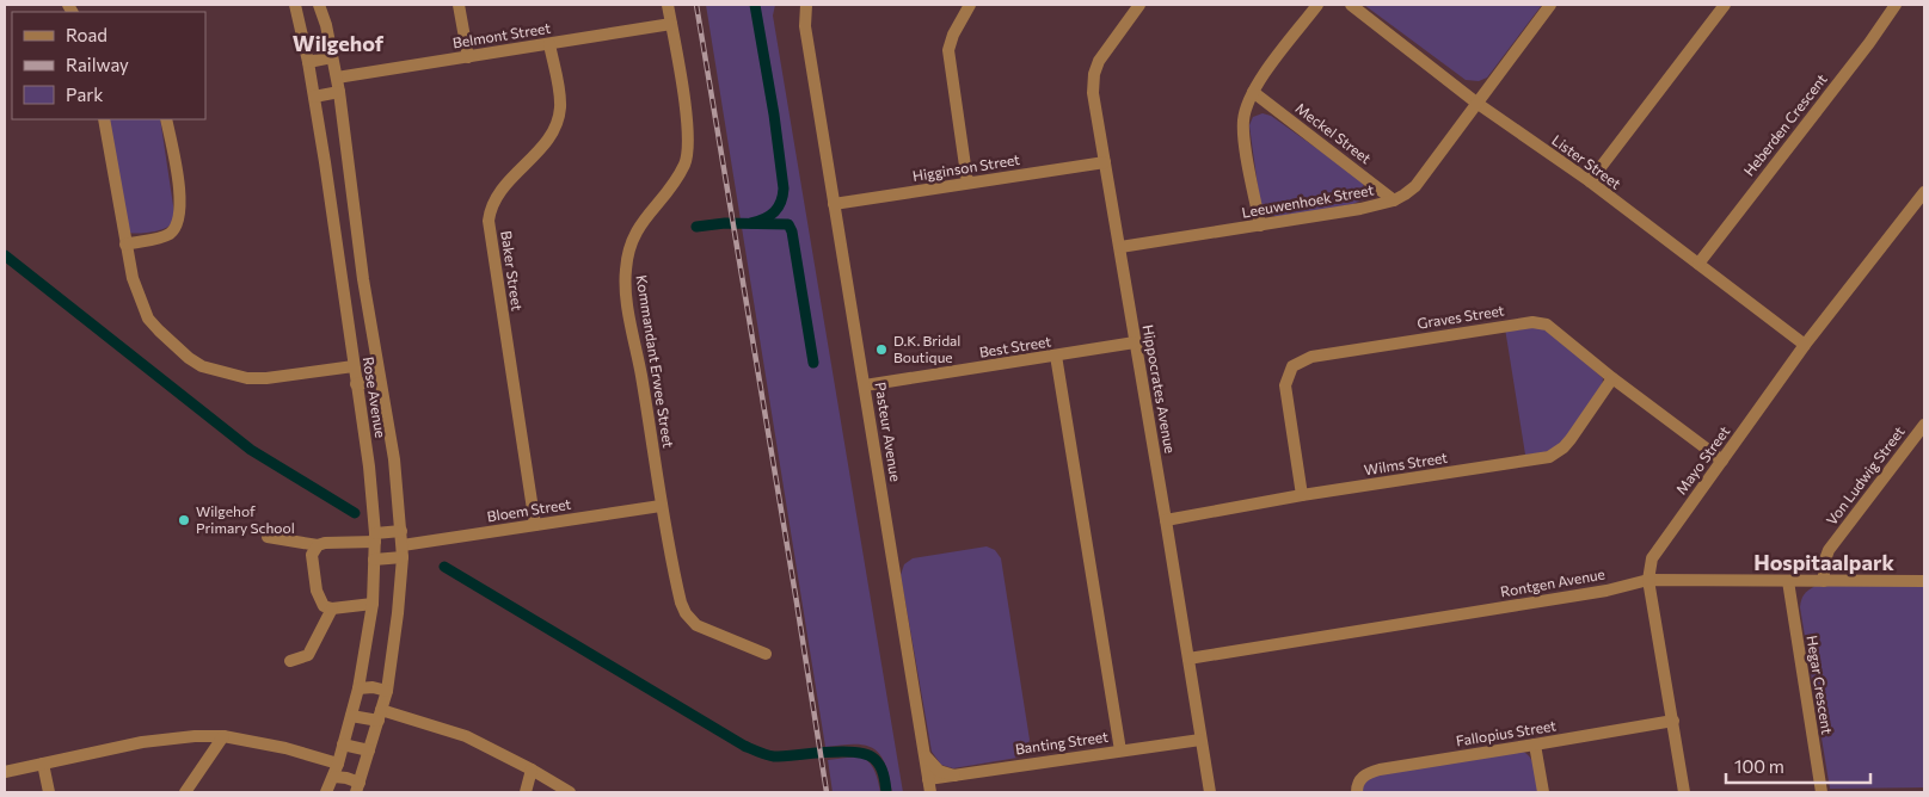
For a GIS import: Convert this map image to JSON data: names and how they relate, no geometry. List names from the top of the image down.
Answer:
{
  "streets": {
    "street": [
      "Belmont Street",
      "Heberden Crescent",
      "Meckel Street",
      "Lister Street",
      "Higginson Street",
      "Leeuwenhoek Street",
      "Baker Street",
      "Graves Street",
      "Best Street",
      "Kommandant Erwee Street",
      "Hippocrates Avenue",
      "Rose Avenue",
      "Pasteur Avenue",
      "Mayo Street",
      "Wilms Street",
      "Von Ludwig Street",
      "Bloem Street",
      "Rontgen Avenue",
      "Hegar Crescent",
      "Fallopius Street",
      "Banting Street"
    ]
  },
  "crossings": [
    ["Belmont Street", "Baker Street"],
    ["Belmont Street", "Kommandant Erwee Street"],
    ["Belmont Street", "Rose Avenue"],
    ["Heberden Crescent", "Lister Street"],
    ["Meckel Street", "Leeuwenhoek Street"],
    ["Lister Street", "Leeuwenhoek Street"],
    ["Lister Street", "Mayo Street"],
    ["Higginson Street", "Hippocrates Avenue"],
    ["Higginson Street", "Pasteur Avenue"],
    ["Leeuwenhoek Street", "Hippocrates Avenue"],
    ["Baker Street", "Bloem Street"],
    ["Graves Street", "Mayo Street"],
    ["Graves Street", "Wilms Street"],
    ["Best Street", "Hippocrates Avenue"],
    ["Best Street", "Pasteur Avenue"],
    ["Kommandant Erwee Street", "Bloem Street"],
    ["Hippocrates Avenue", "Wilms Street"],
    ["Hippocrates Avenue", "Rontgen Avenue"],
    ["Hippocrates Avenue", "Banting Street"],
    ["Rose Avenue", "Bloem Street"],
    ["Pasteur Avenue", "Banting Street"],
    ["Mayo Street", "Rontgen Avenue"],
    ["Mayo Street", "Fallopius Street"],
    ["Von Ludwig Street", "Rontgen Avenue"],
    ["Rontgen Avenue", "Hegar Crescent"]
  ],
  "districts": ["Wilgehof", "Hospitaalpark"],
  "places": ["D.K. Bridal Boutique", "Wilgehof Primary School"],
  "legend": ["Road", "Railway", "Park"],
  "scale_bar": "100 m"
}
